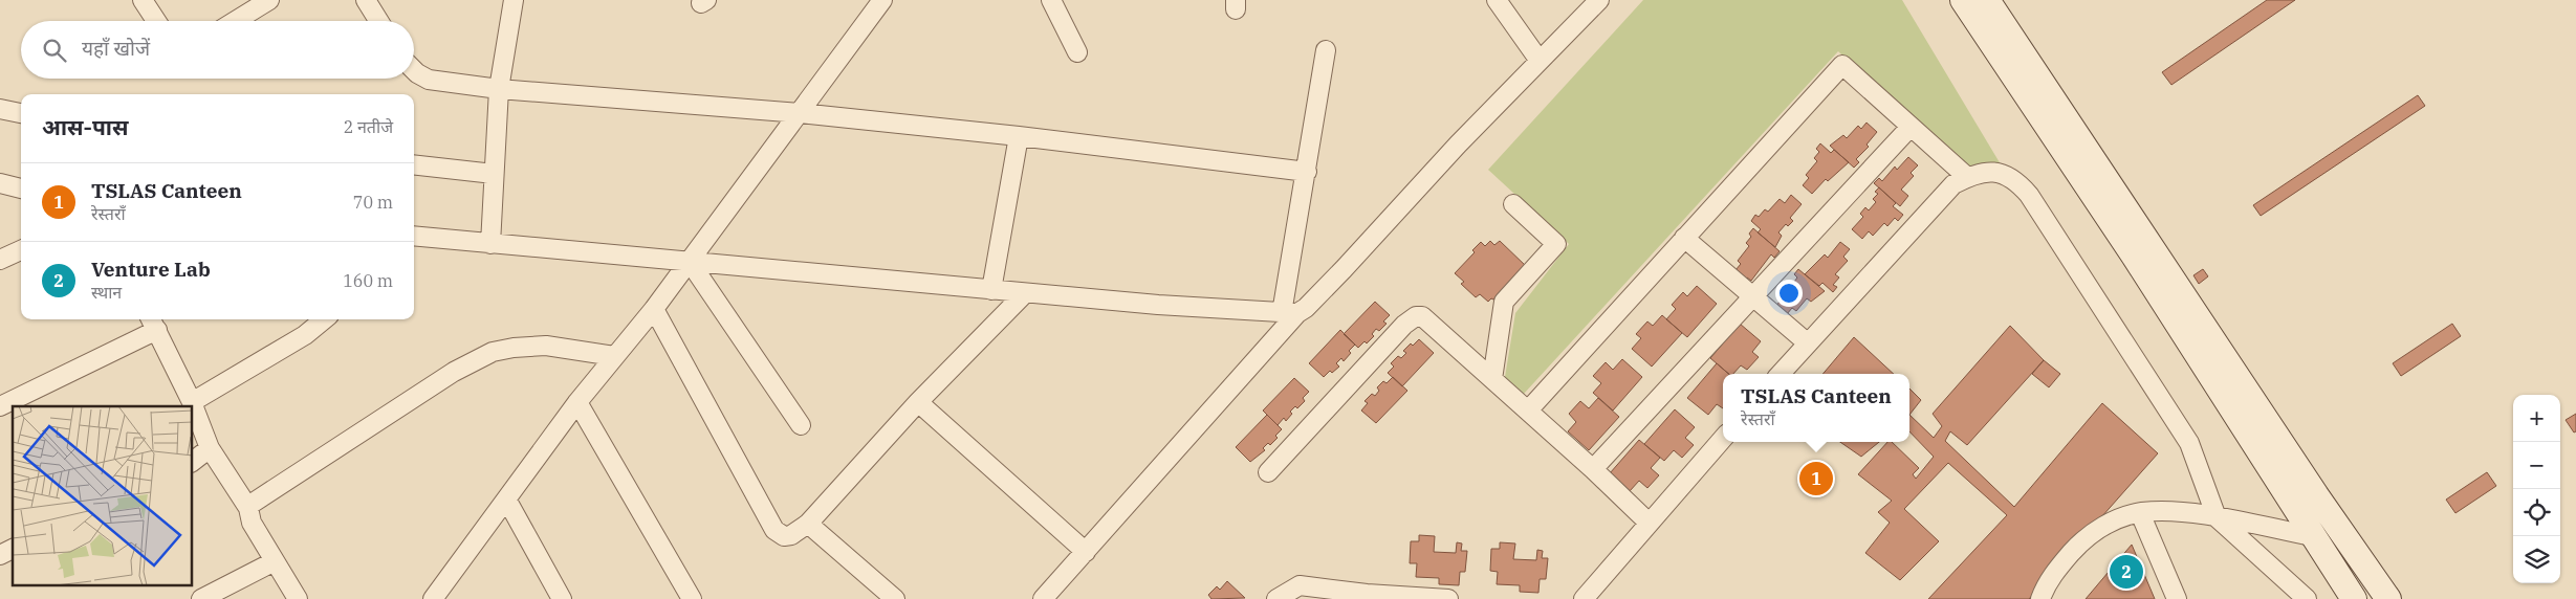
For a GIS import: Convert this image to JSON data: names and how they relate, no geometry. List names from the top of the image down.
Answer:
{
  "page": {
    "search": "यहाँ खोजें",
    "heading": ["आस-पास", "2 नतीजे"],
    "list": [
      {
        "mark": "1",
        "name": "TSLAS Canteen",
        "note": "रेस्तराँ",
        "value": "70 m"
      },
      {
        "mark": "2",
        "name": "Venture Lab",
        "note": "स्थान",
        "value": "160 m"
      }
    ],
    "popup": ["TSLAS Canteen", "रेस्तराँ"],
    "map_buttons": ["+", "−"],
    "pins": ["1", "2"]
  }
}
